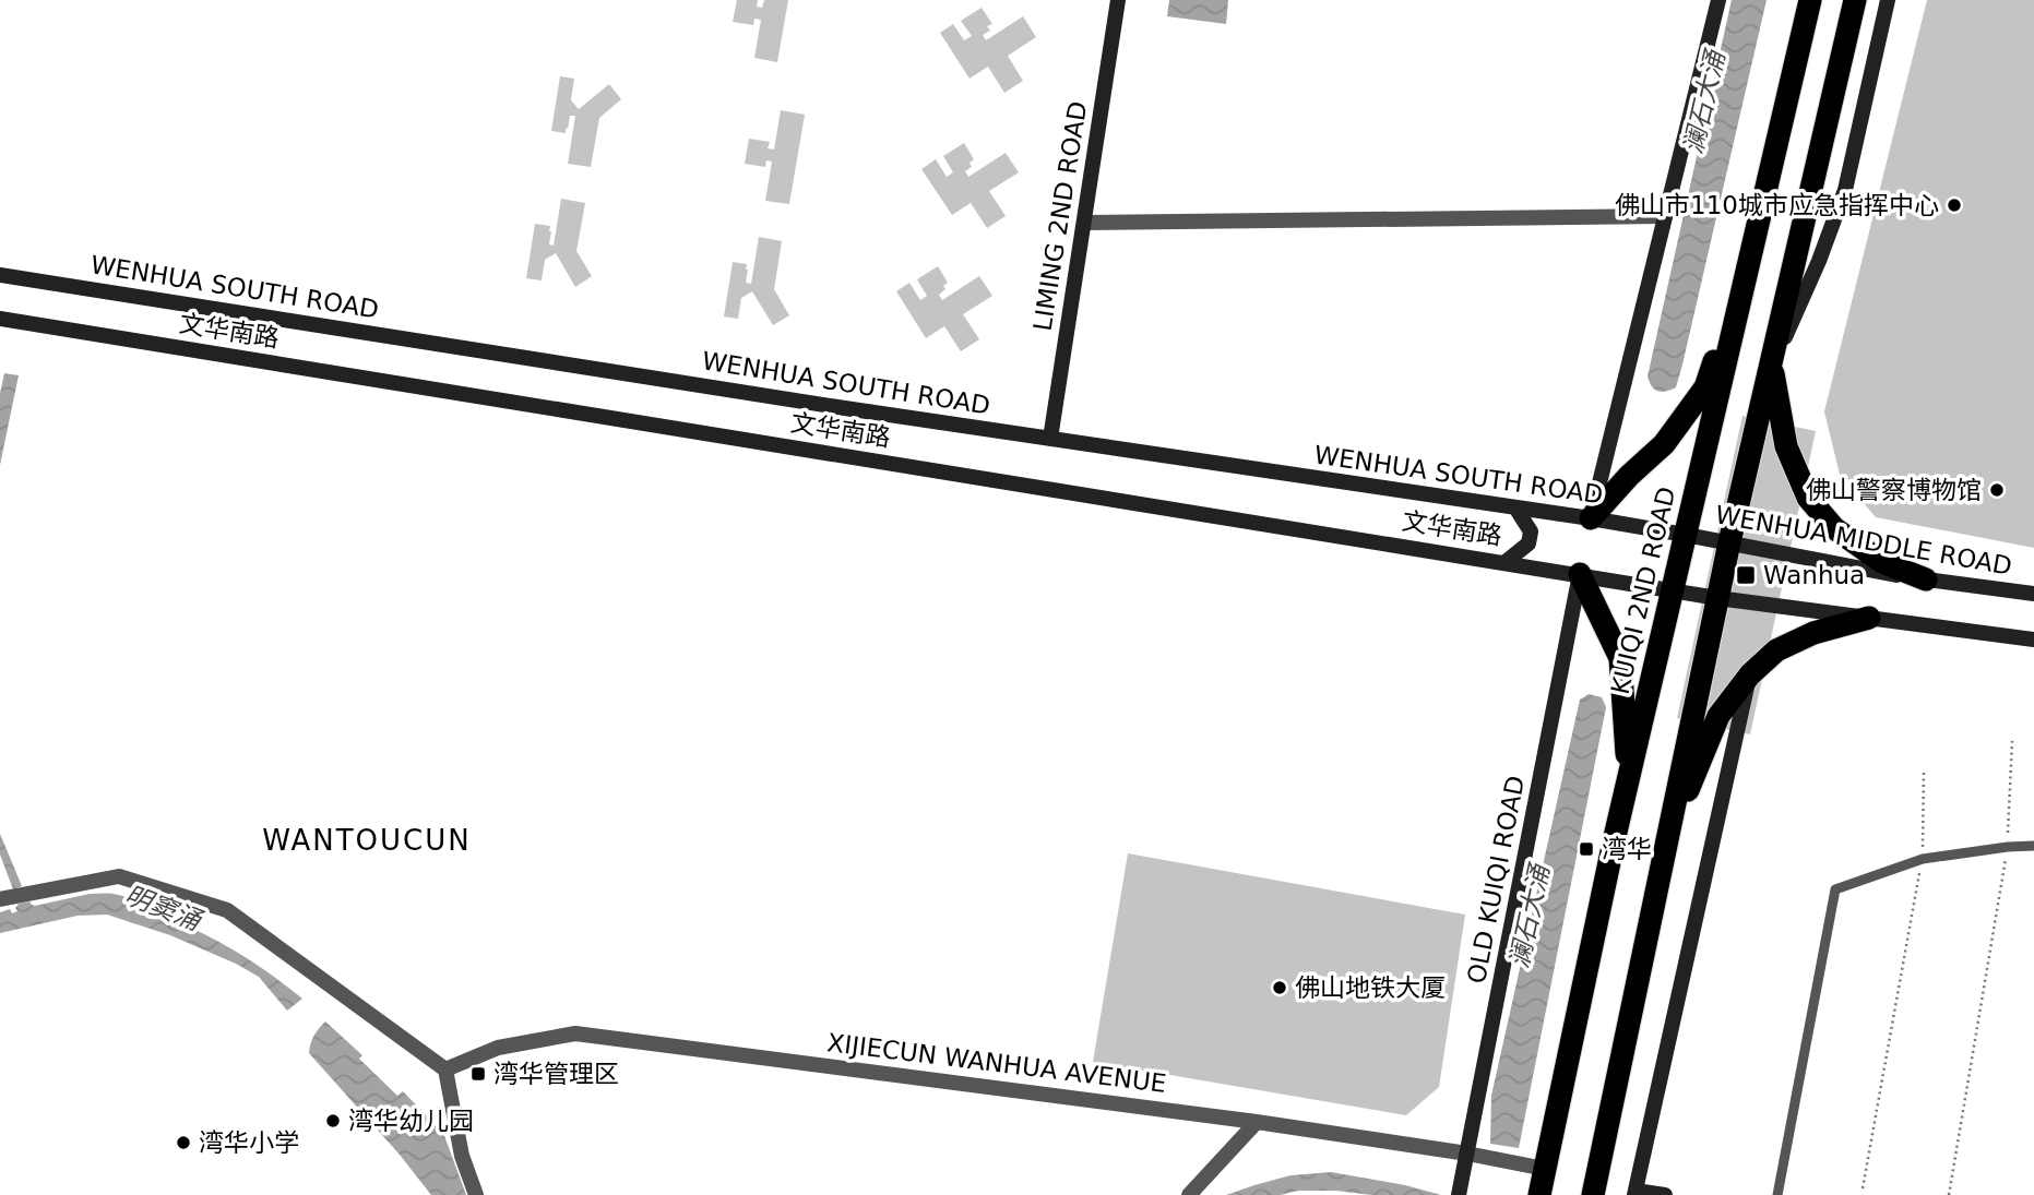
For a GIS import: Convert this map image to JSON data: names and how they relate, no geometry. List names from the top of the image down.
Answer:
{
  "streets": {
    "highway": ["KUIQI 2ND ROAD"],
    "main road": [
      "LIMING 2ND ROAD",
      "WENHUA SOUTH ROAD",
      "文华南路",
      "WENHUA MIDDLE ROAD",
      "OLD KUIQI ROAD"
    ],
    "street": ["XIJIECUN WANHUA AVENUE"]
  },
  "crossings": [
    ["LIMING 2ND ROAD", "WENHUA SOUTH ROAD"],
    ["WENHUA SOUTH ROAD", "WENHUA MIDDLE ROAD"],
    ["WENHUA SOUTH ROAD", "KUIQI 2ND ROAD"],
    ["文华南路", "KUIQI 2ND ROAD"],
    ["文华南路", "OLD KUIQI ROAD"],
    ["WENHUA MIDDLE ROAD", "KUIQI 2ND ROAD"],
    ["KUIQI 2ND ROAD", "XIJIECUN WANHUA AVENUE"],
    ["OLD KUIQI ROAD", "XIJIECUN WANHUA AVENUE"]
  ],
  "districts": ["WANTOUCUN"],
  "water": ["澜石大涌", "明窦涌"],
  "places": {
    "other": [
      "佛山市110城市应急指挥中心",
      "佛山警察博物馆",
      "佛山地铁大厦",
      "湾华幼儿园",
      "湾华小学"
    ],
    "transit": ["Wanhua", "湾华", "湾华管理区"]
  }
}
